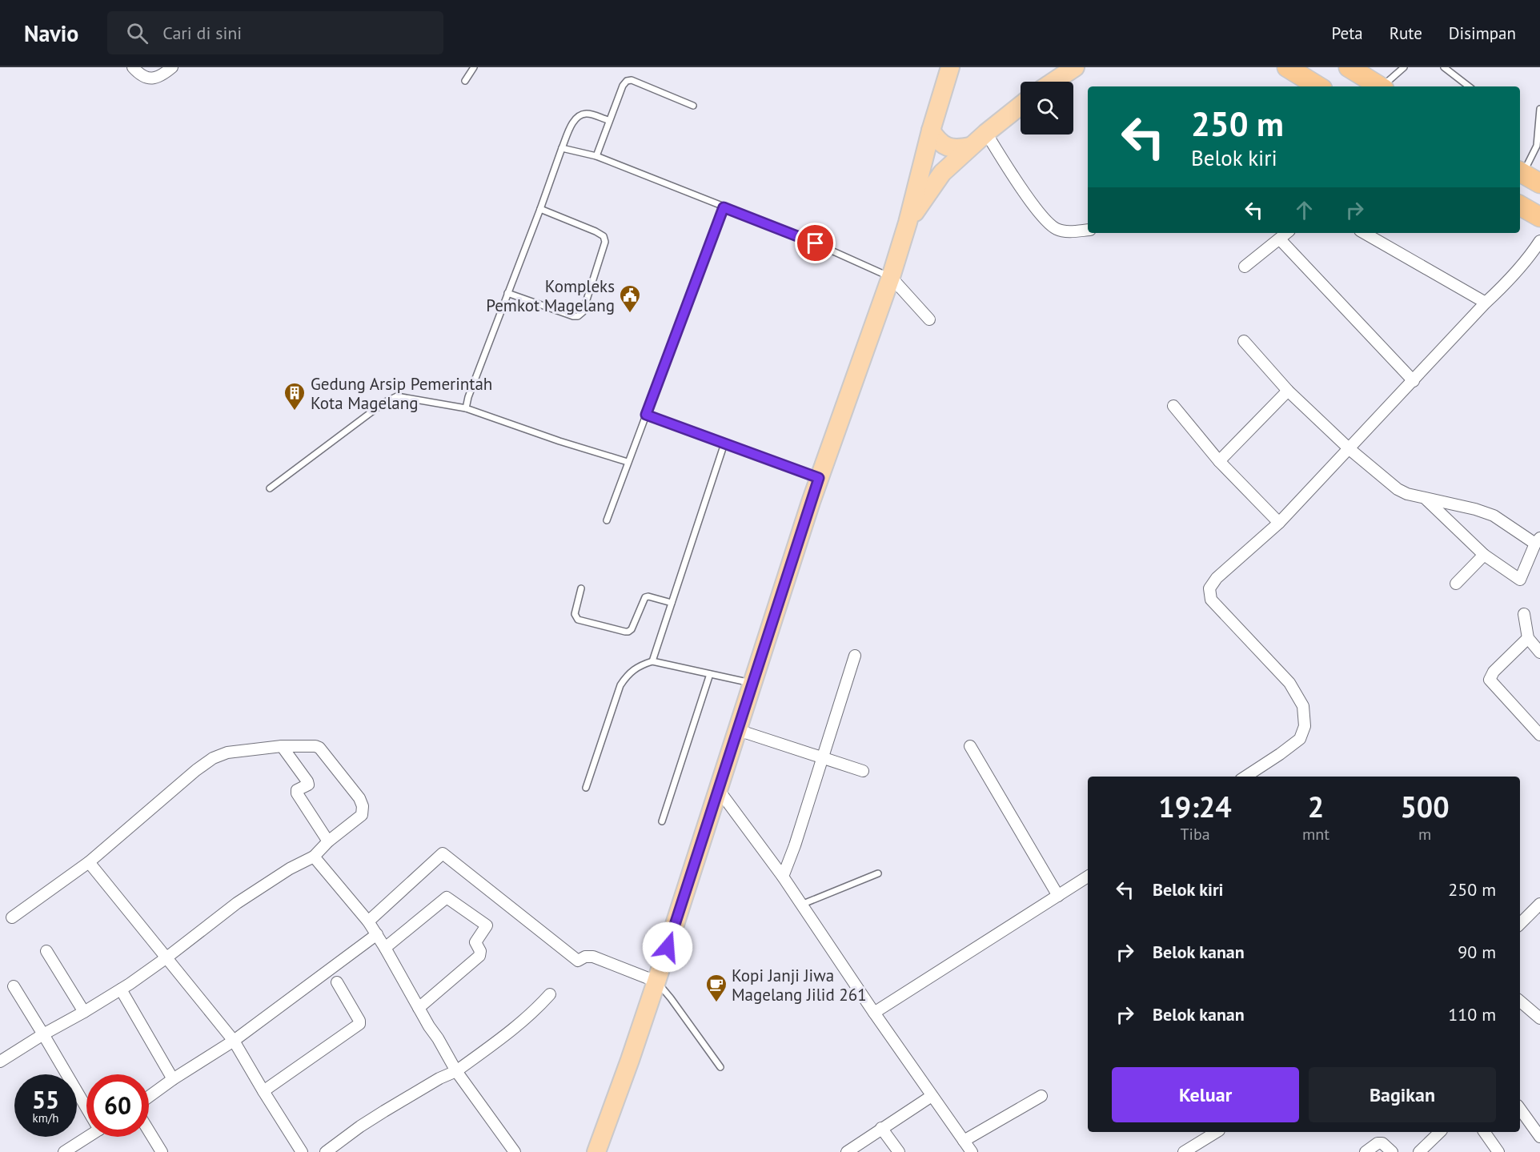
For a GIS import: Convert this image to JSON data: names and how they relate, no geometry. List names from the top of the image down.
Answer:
{
  "places": {
    "public building": ["Kompleks Pemkot Magelang"],
    "building": ["Gedung Arsip Pemerintah Kota Magelang"],
    "cafe": ["Kopi Janji Jiwa Magelang Jilid 261"]
  },
  "page": {
    "header": "Navio",
    "search": "Cari di sini",
    "nav": ["Peta", "Rute", "Disimpan"],
    "turn": ["250 m", "Belok kiri"],
    "eta": [
      "19:24",
      "Tiba",
      "2",
      "mnt",
      "500",
      "m"
    ],
    "list": [
      {
        "name": "Belok kiri",
        "value": "250 m"
      },
      {
        "name": "Belok kanan",
        "value": "90 m"
      },
      {
        "name": "Belok kanan",
        "value": "110 m"
      }
    ],
    "buttons": ["Keluar", "Bagikan"],
    "speed": "55 km/h",
    "limit": "60"
  }
}
